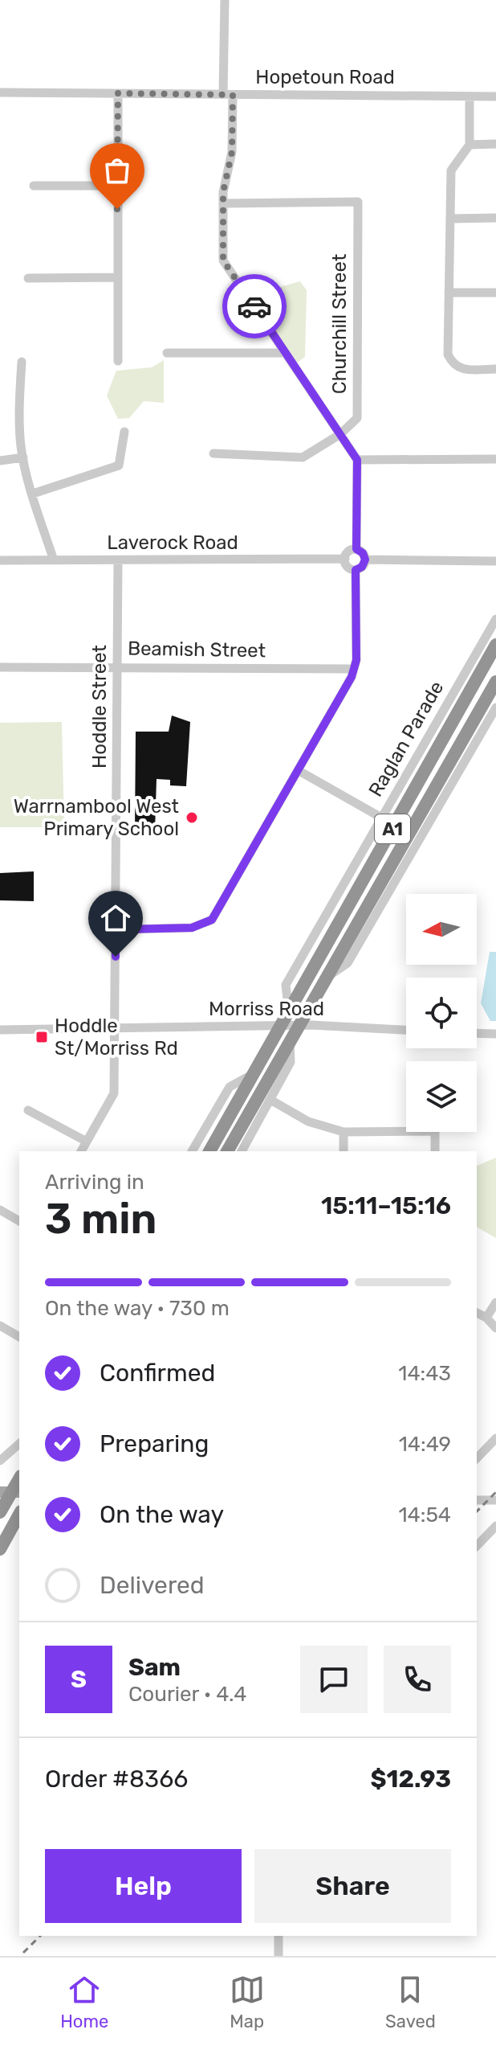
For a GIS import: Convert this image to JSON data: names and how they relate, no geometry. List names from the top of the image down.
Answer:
{
  "streets": {
    "highway": ["Raglan Parade", "A1"],
    "street": [
      "Hopetoun Road",
      "Churchill Street",
      "Laverock Road",
      "Beamish Street",
      "Hoddle Street",
      "Morriss Road"
    ]
  },
  "crossings": [
    ["Laverock Road", "Hoddle Street"],
    ["Beamish Street", "Hoddle Street"],
    ["Hoddle Street", "Morriss Road"],
    ["Raglan Parade", "Morriss Road"],
    ["A1", "Morriss Road"]
  ],
  "places": {
    "other": ["Warrnambool West Primary School"],
    "transit": ["Hoddle St/Morriss Rd"]
  },
  "north": "left",
  "page": {
    "heading": ["3 min", "Arriving in", "15:11–15:16"],
    "panel": [
      "Sam",
      "Courier · 4.4",
      "Order #8366",
      "$12.93"
    ],
    "bar": "On the way · 730 m",
    "list": [
      ["Confirmed", "14:43"],
      ["Preparing", "14:49"],
      ["On the way", "14:54"],
      "Delivered"
    ],
    "round": "S",
    "buttons": ["Help", "Share"],
    "tabs": ["Home", "Map", "Saved"]
  }
}
